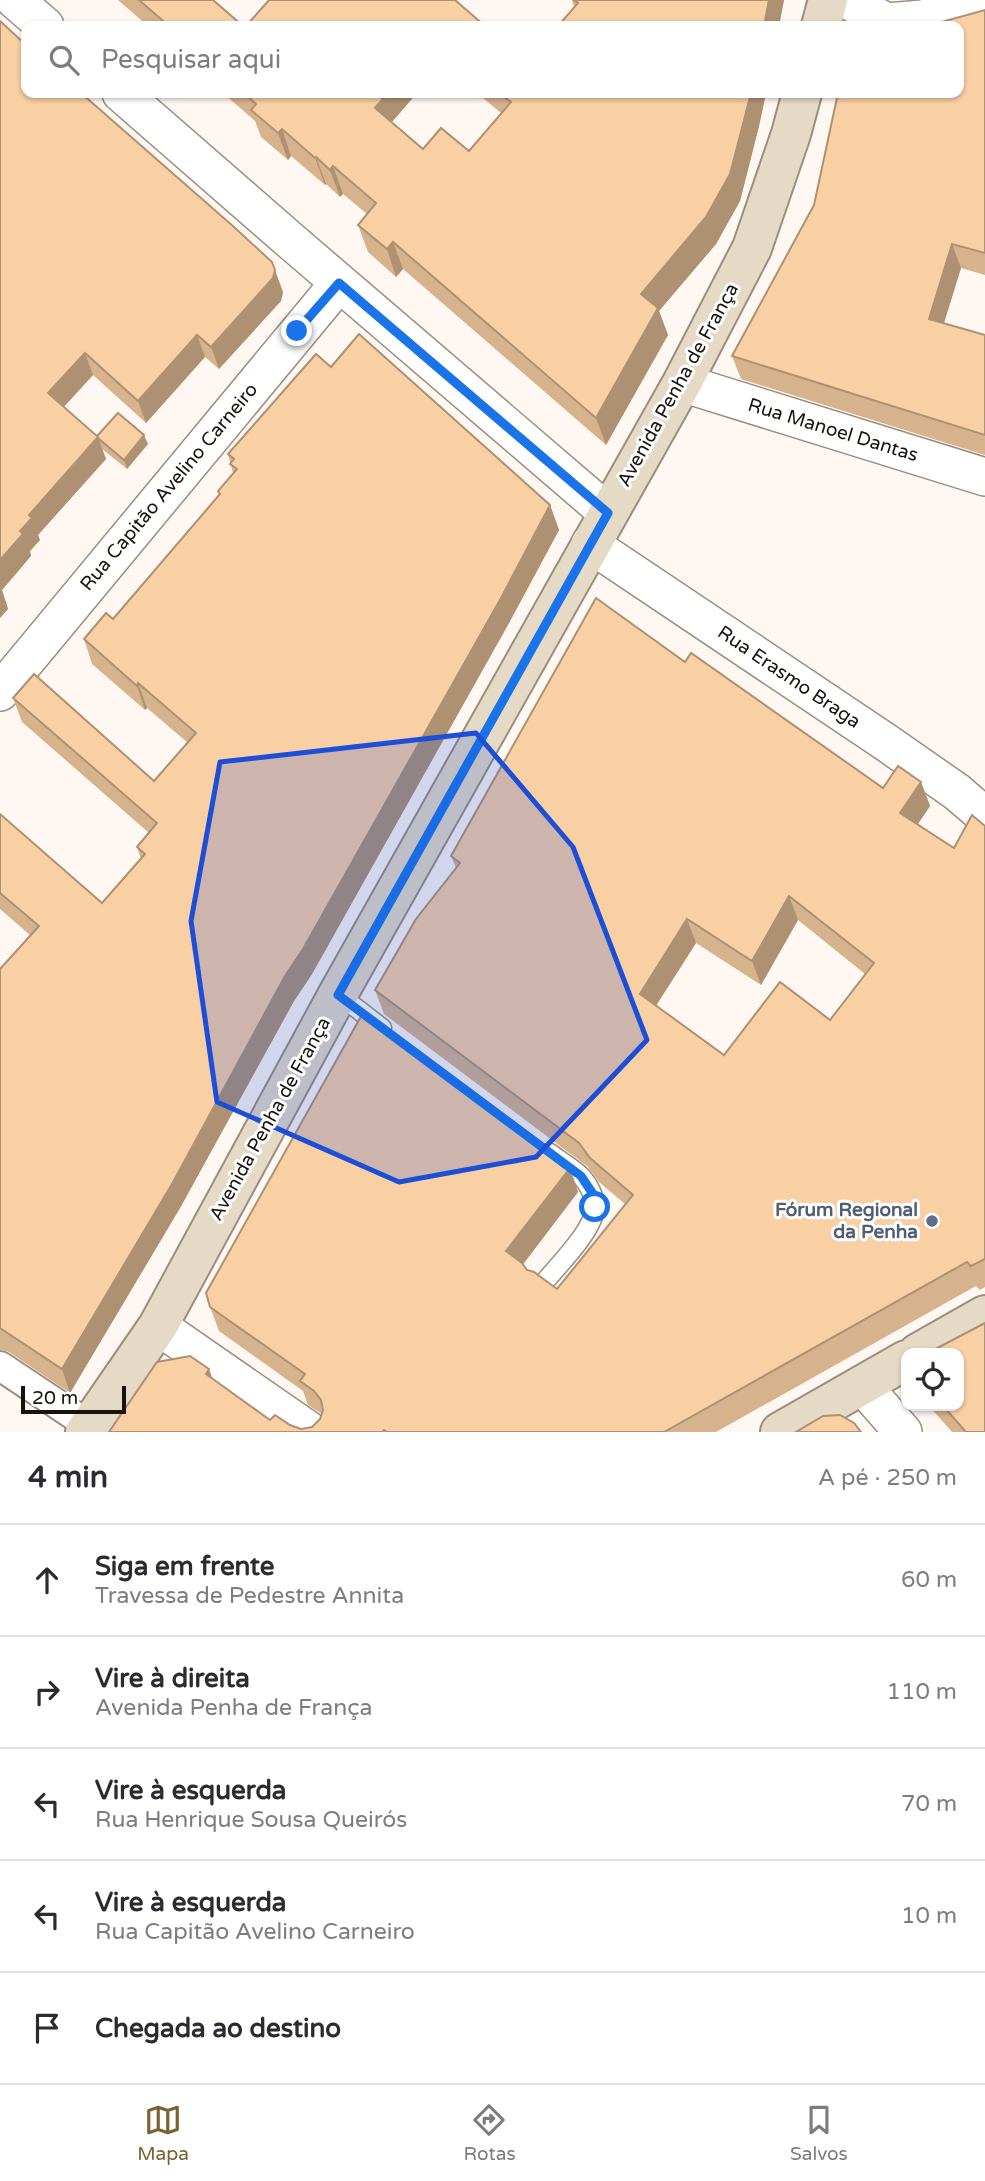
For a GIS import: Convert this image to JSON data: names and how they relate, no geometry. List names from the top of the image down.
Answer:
{
  "streets": {
    "main road": ["Avenida Penha de França"],
    "street": ["Rua Manoel Dantas", "Rua Capitão Avelino Carneiro", "Rua Erasmo Braga"]
  },
  "crossings": [
    ["Avenida Penha de França", "Rua Manoel Dantas"],
    ["Avenida Penha de França", "Rua Erasmo Braga"],
    ["Rua Capitão Avelino Carneiro", "Rua Erasmo Braga"]
  ],
  "places": ["Fórum Regional da Penha"],
  "scale_bar": "20 m",
  "page": {
    "search": "Pesquisar aqui",
    "scale": "20 m",
    "heading": ["4 min", "A pé · 250 m"],
    "list": [
      ["Siga em frente", "Travessa de Pedestre Annita", "60 m"],
      ["Vire à direita", "Avenida Penha de França", "110 m"],
      ["Vire à esquerda", "Rua Henrique Sousa Queirós", "70 m"],
      ["Vire à esquerda", "Rua Capitão Avelino Carneiro", "10 m"],
      "Chegada ao destino"
    ],
    "nav": ["Mapa", "Rotas", "Salvos"]
  }
}
